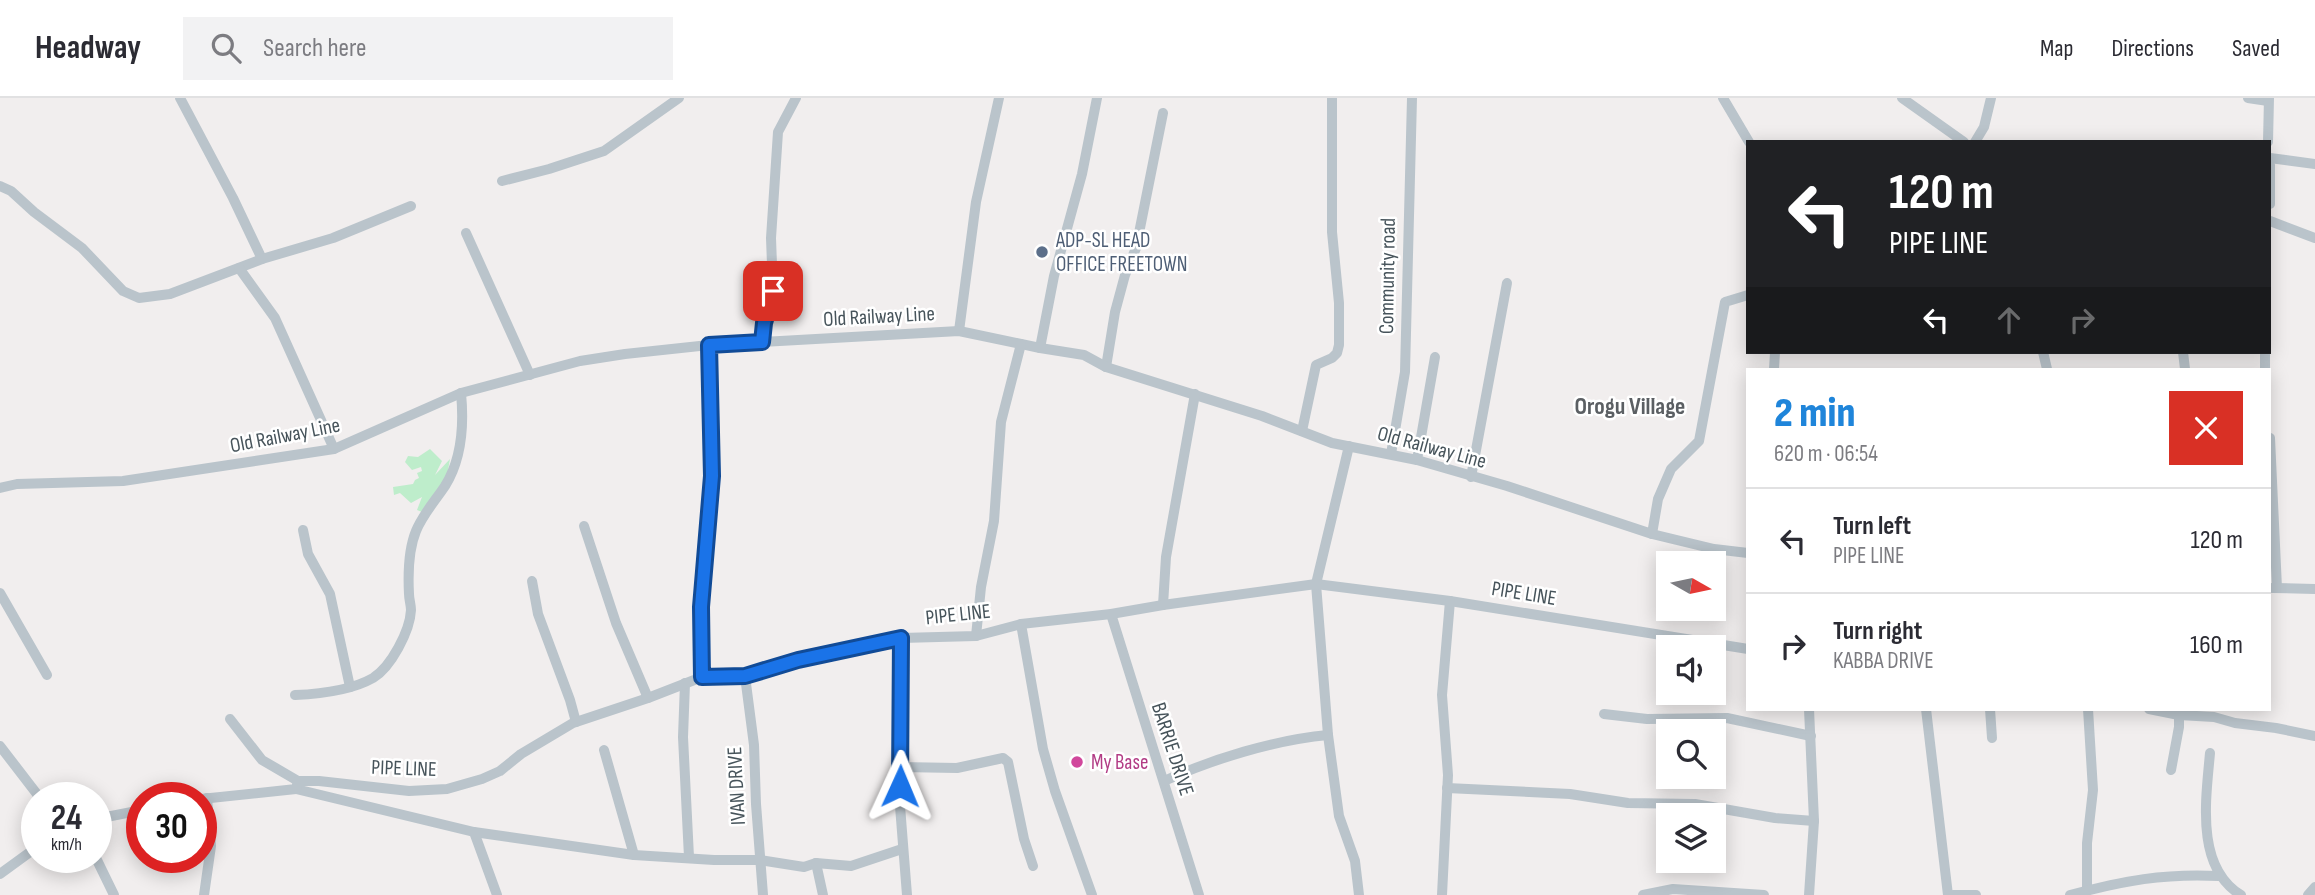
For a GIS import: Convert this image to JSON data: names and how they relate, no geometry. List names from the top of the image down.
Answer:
{
  "streets": {
    "street": [
      "Community road",
      "Old Railway Line",
      "PIPE LINE",
      "BARRIE DRIVE",
      "IVAN DRIVE"
    ]
  },
  "crossings": [
    ["Community road", "Old Railway Line"],
    ["PIPE LINE", "BARRIE DRIVE"],
    ["PIPE LINE", "IVAN DRIVE"]
  ],
  "districts": ["Orogu Village"],
  "places": ["ADP-SL HEAD OFFICE FREETOWN", "My Base"],
  "north": "right",
  "page": {
    "header": "Headway",
    "search": "Search here",
    "nav": ["Map", "Directions", "Saved"],
    "turn": ["120 m", "PIPE LINE"],
    "heading": ["2 min", "620 m · 06:54"],
    "list": [
      {
        "name": "Turn left",
        "note": "PIPE LINE",
        "value": "120 m"
      },
      {
        "name": "Turn right",
        "note": "KABBA DRIVE",
        "value": "160 m"
      }
    ],
    "speed": "24 km/h",
    "limit": "30"
  }
}
